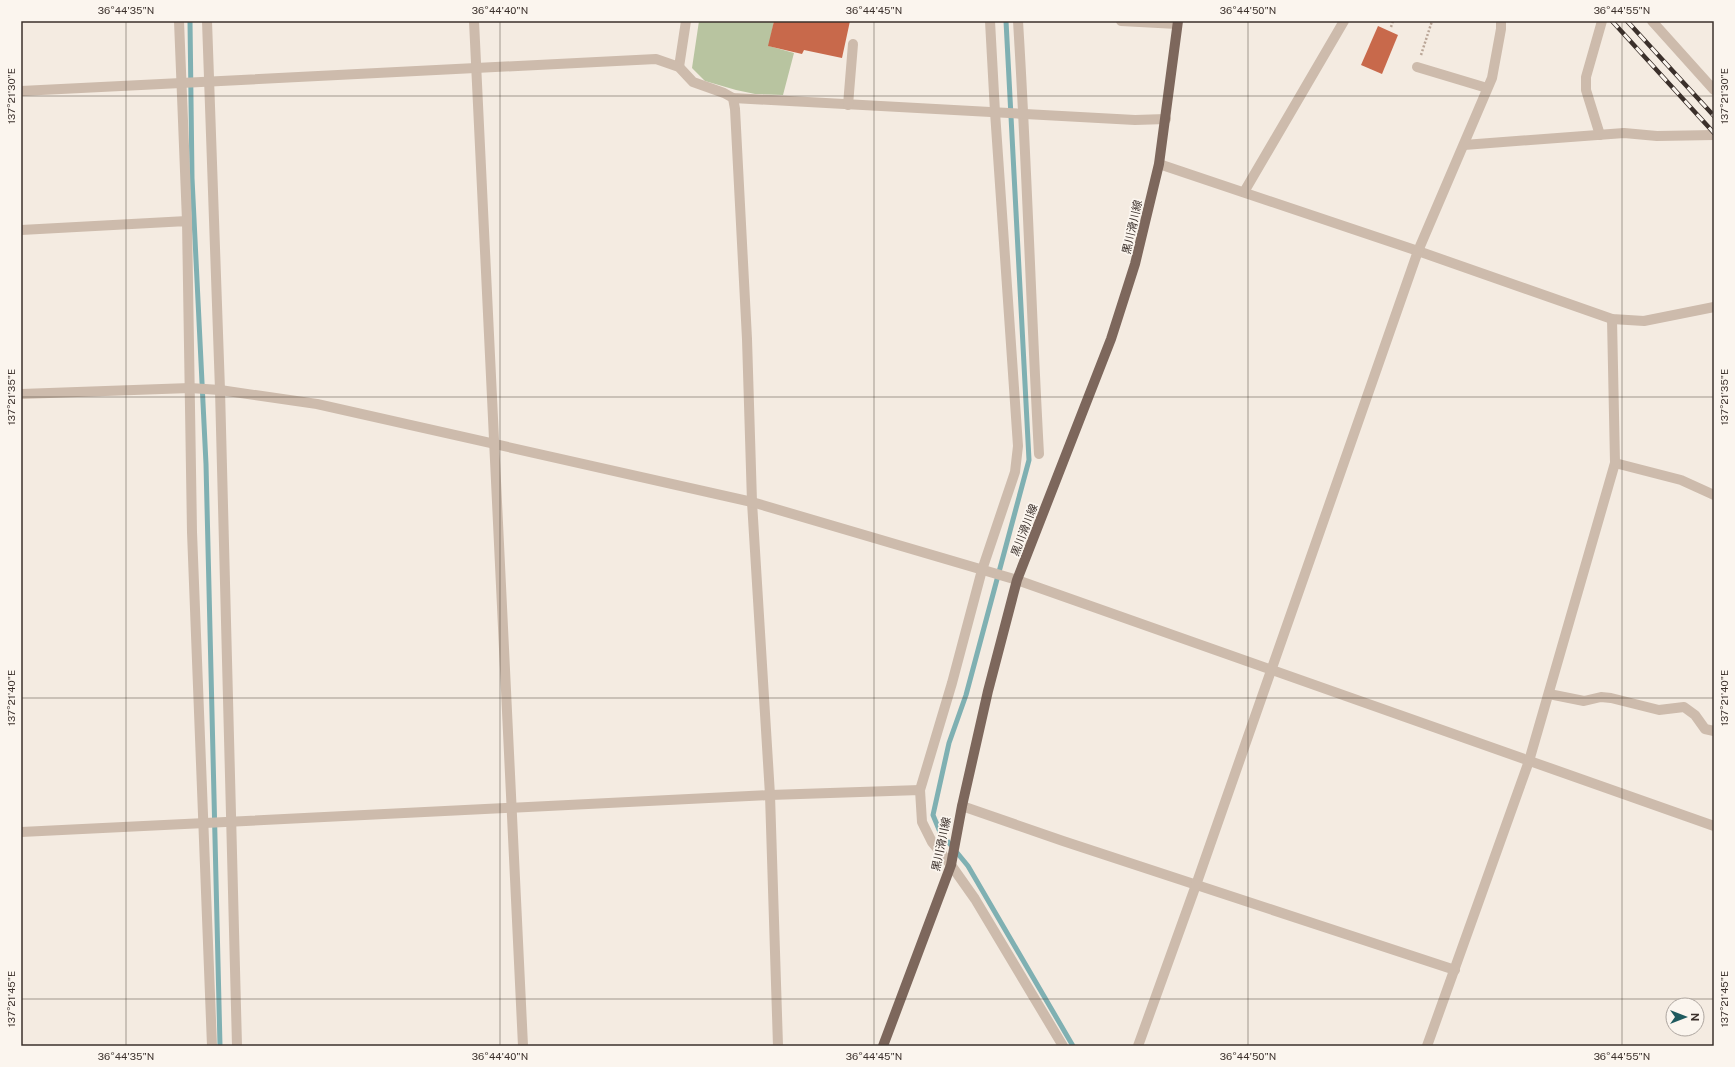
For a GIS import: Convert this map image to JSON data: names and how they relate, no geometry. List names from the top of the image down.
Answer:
{
  "streets": {
    "main road": ["黒川滑川線"]
  },
  "north": "right",
  "coordinates": [
    "36°44'35\"N",
    "36°44'40\"N",
    "36°44'45\"N",
    "36°44'50\"N",
    "36°44'55\"N",
    "137°21'30\"E",
    "137°21'35\"E",
    "137°21'40\"E",
    "137°21'45\"E"
  ]
}
